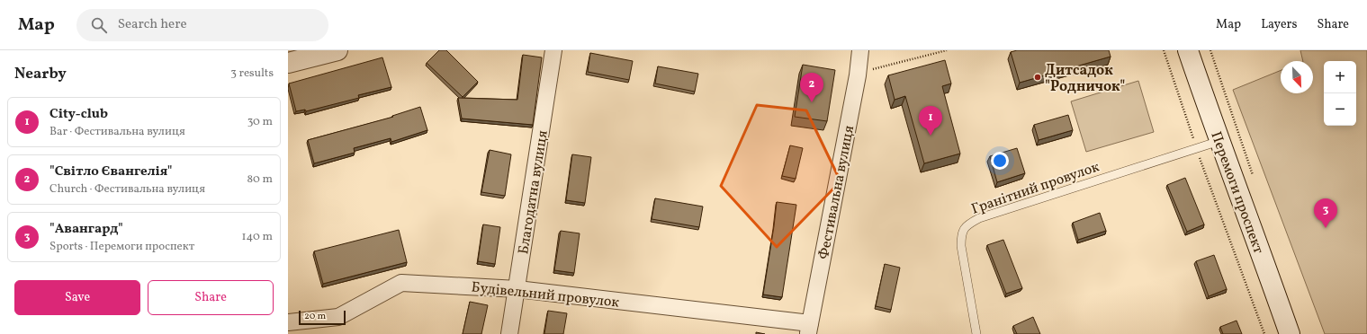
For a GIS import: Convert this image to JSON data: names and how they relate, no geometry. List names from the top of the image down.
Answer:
{
  "streets": {
    "main road": ["Перемоги проспект"],
    "street": ["Благодатна вулиця", "Фестивальна вулиця", "Будівельний провулок"],
    "lane": ["Гранітний провулок"]
  },
  "crossings": [
    ["Гранітний провулок", "Перемоги проспект"],
    ["Благодатна вулиця", "Будівельний провулок"],
    ["Фестивальна вулиця", "Будівельний провулок"]
  ],
  "places": ["Дитсадок \"Родничок\""],
  "scale_bar": "20 m",
  "north": "bottom right",
  "page": {
    "header": "Map",
    "search": "Search here",
    "nav": ["Map", "Layers", "Share"],
    "heading": ["Nearby", "3 results"],
    "map_buttons": ["+", "−"],
    "pins": ["2", "1", "3"],
    "list": [
      {
        "mark": "1",
        "name": "City-club",
        "note": "Bar · Фестивальна вулиця",
        "value": "30 m"
      },
      {
        "mark": "2",
        "name": "\"Світло Євангелія\"",
        "note": "Church · Фестивальна вулиця",
        "value": "80 m"
      },
      {
        "mark": "3",
        "name": "\"Авангард\"",
        "note": "Sports · Перемоги проспект",
        "value": "140 m"
      }
    ],
    "buttons": ["Save", "Share"],
    "scale": "20 m"
  }
}
